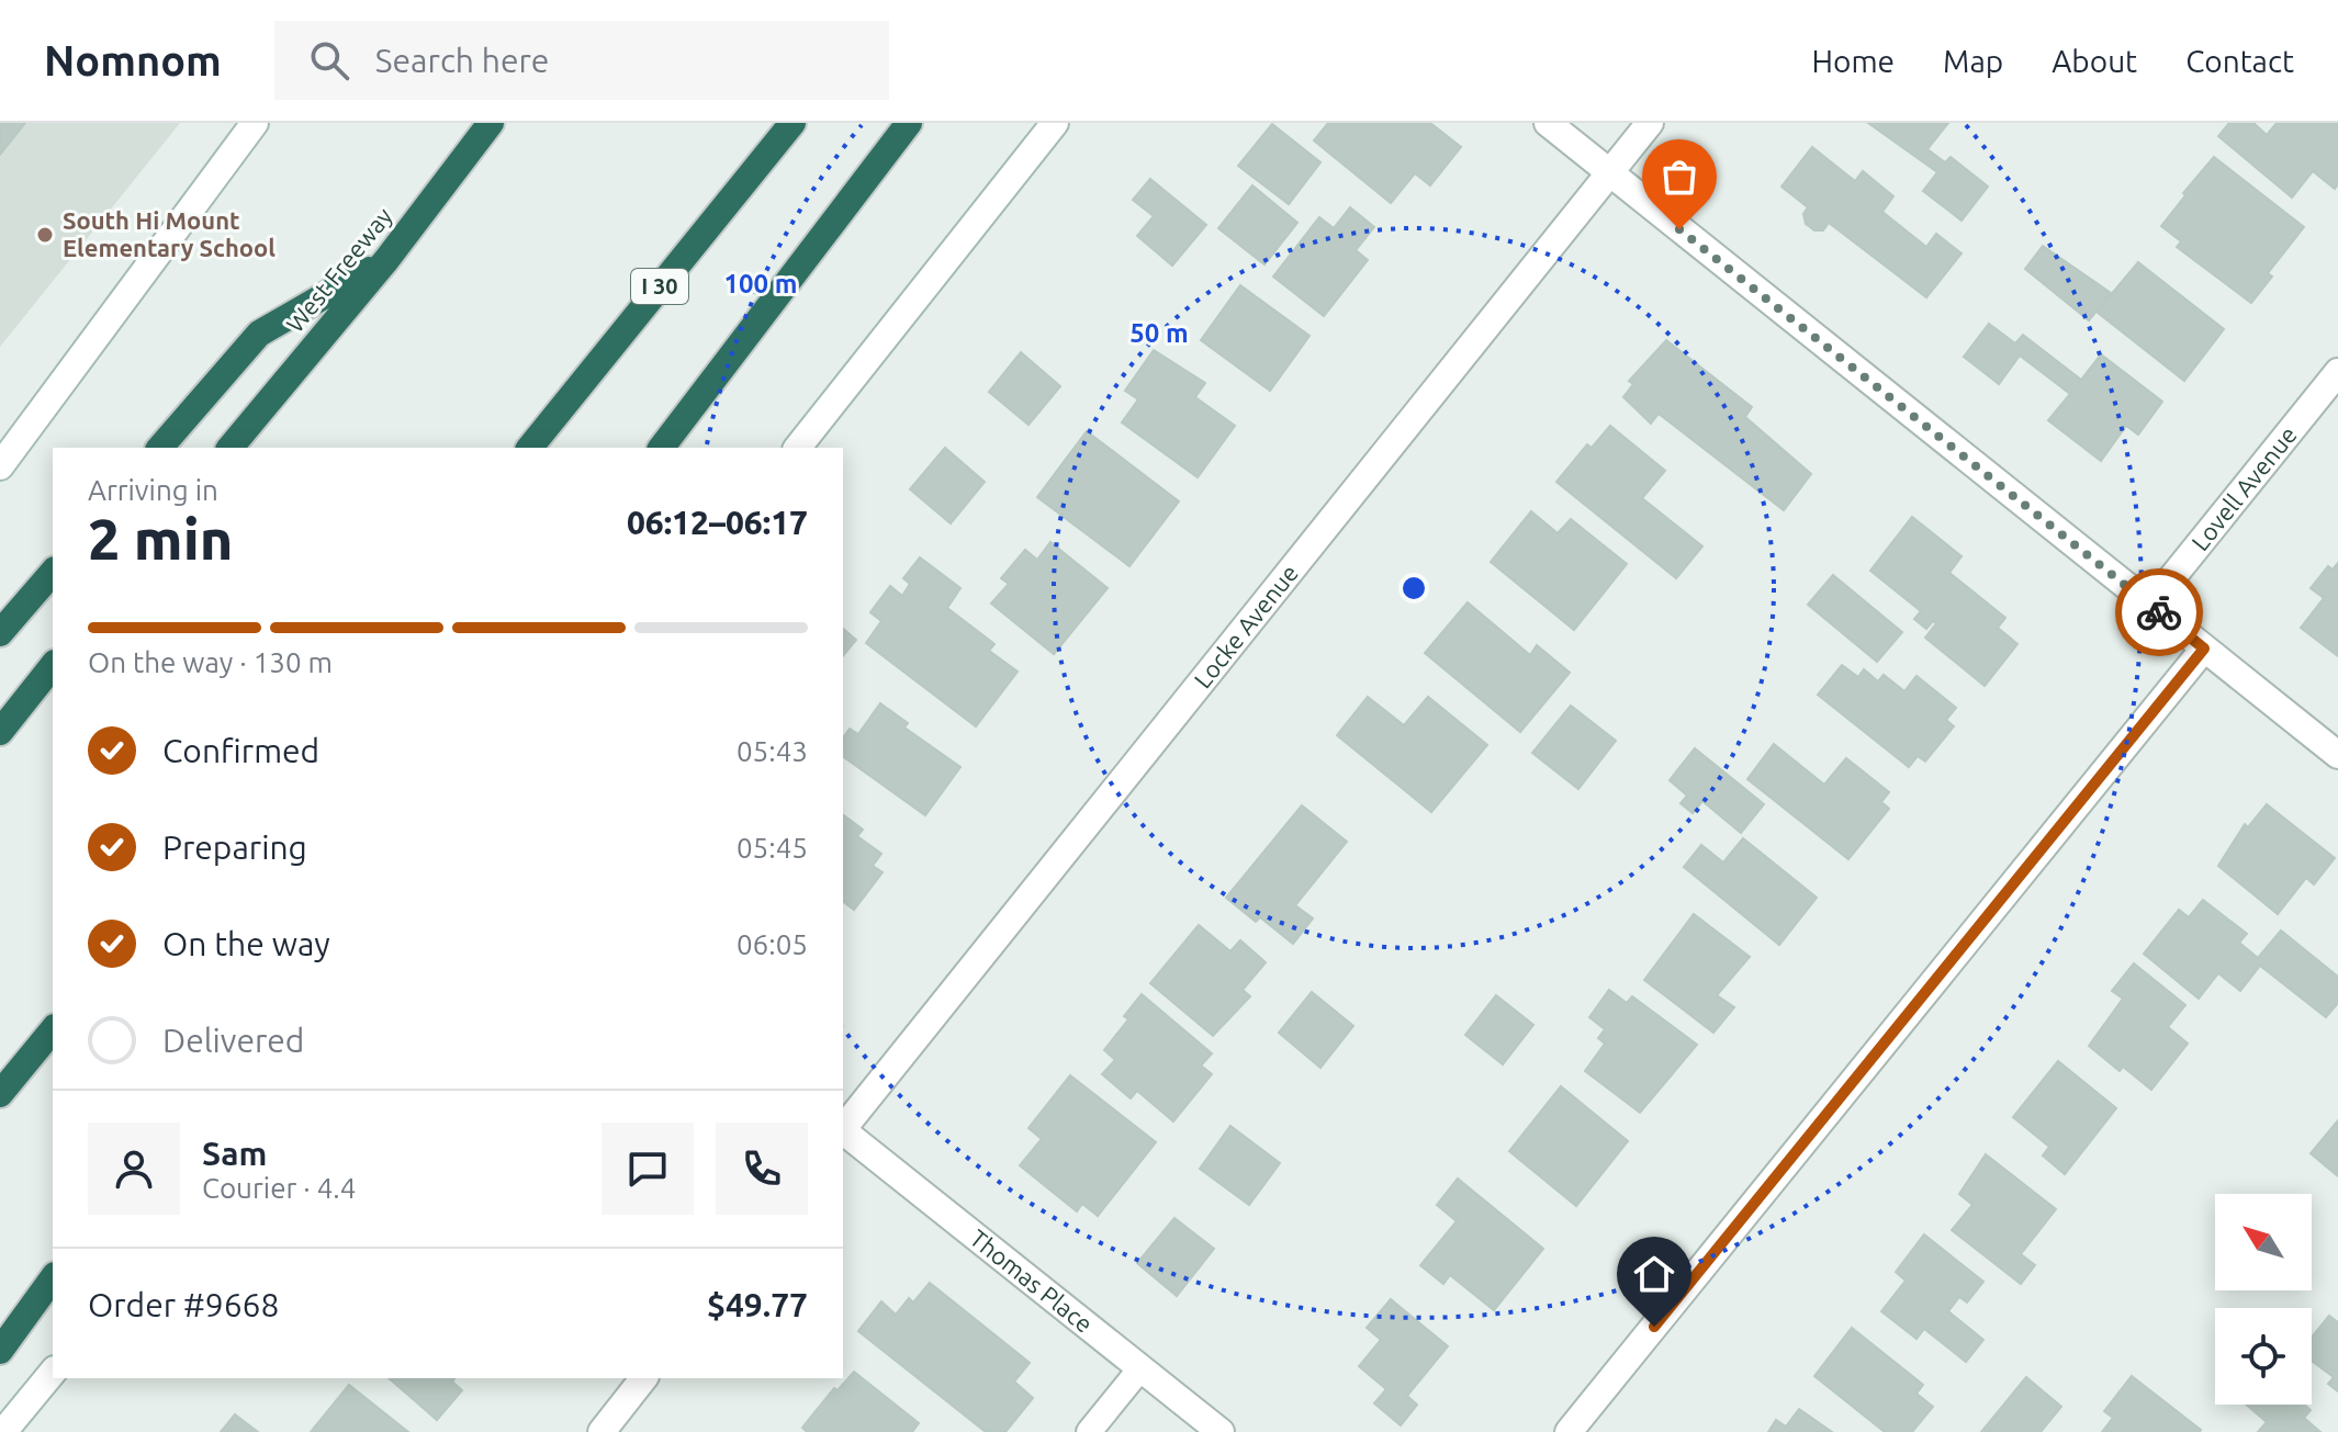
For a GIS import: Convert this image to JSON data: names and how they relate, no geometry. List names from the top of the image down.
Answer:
{
  "streets": {
    "highway": ["West Freeway", "I 30"],
    "street": ["Lovell Avenue", "Locke Avenue", "Thomas Place"]
  },
  "places": ["South Hi Mount Elementary School"],
  "north": "top left",
  "page": {
    "header": "Nomnom",
    "search": "Search here",
    "nav": [
      "Home",
      "Map",
      "About",
      "Contact"
    ],
    "heading": ["2 min", "Arriving in", "06:12–06:17"],
    "panel": [
      "Sam",
      "Courier · 4.4",
      "Order #9668",
      "$49.77"
    ],
    "bar": "On the way · 130 m",
    "list": [
      ["Confirmed", "05:43"],
      ["Preparing", "05:45"],
      ["On the way", "06:05"],
      "Delivered"
    ]
  },
  "rings": ["100 m", "50 m"]
}
